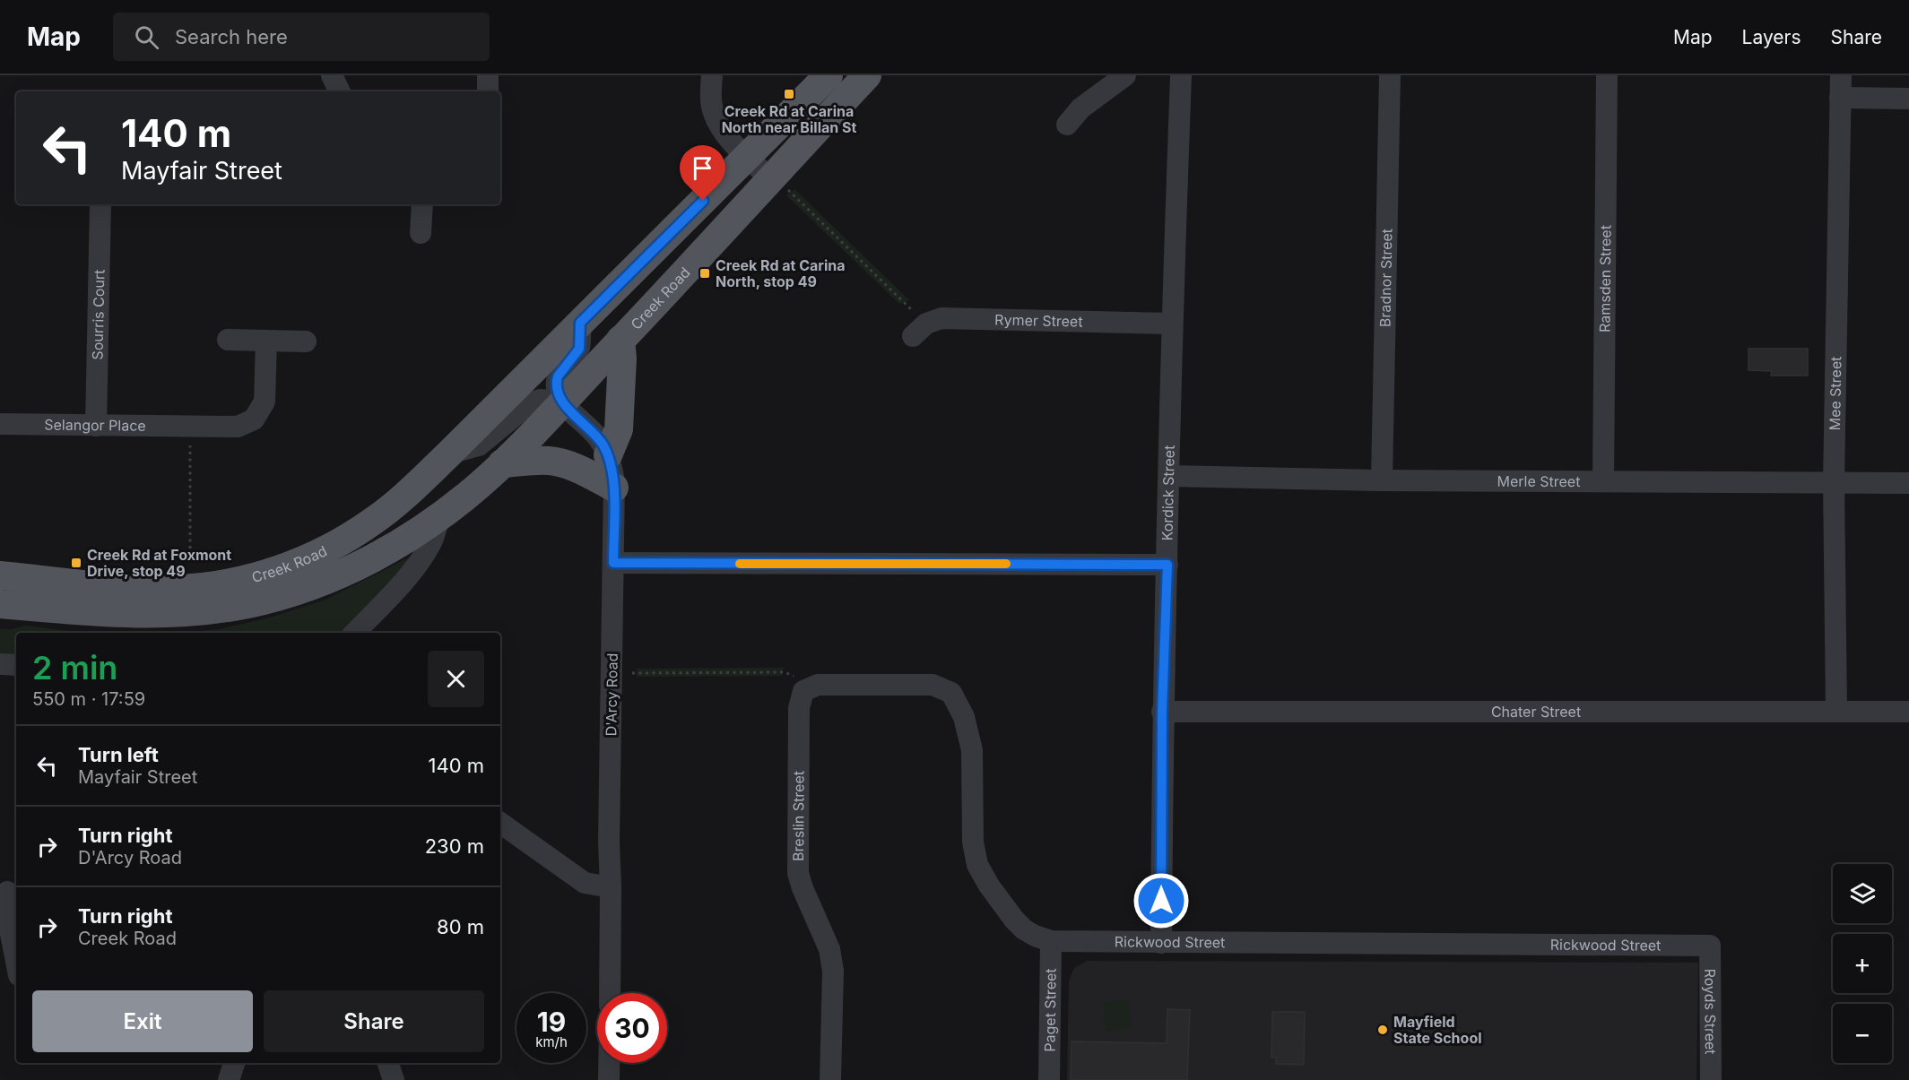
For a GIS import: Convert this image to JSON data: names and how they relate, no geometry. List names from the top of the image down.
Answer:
{
  "streets": {
    "main road": ["Creek Road"],
    "street": [
      "Bradnor Street",
      "Ramsden Street",
      "Sourris Court",
      "Rymer Street",
      "Mee Street",
      "Selangor Place",
      "Merle Street",
      "Kordick Street",
      "D'Arcy Road",
      "Chater Street",
      "Breslin Street",
      "Rickwood Street",
      "Paget Street",
      "Royds Street"
    ]
  },
  "crossings": [
    ["Bradnor Street", "Merle Street"],
    ["Ramsden Street", "Merle Street"],
    ["Creek Road", "D'Arcy Road"],
    ["Sourris Court", "Selangor Place"],
    ["Rymer Street", "Kordick Street"],
    ["Mee Street", "Merle Street"],
    ["Mee Street", "Chater Street"],
    ["Merle Street", "Kordick Street"],
    ["Kordick Street", "Chater Street"],
    ["Kordick Street", "Rickwood Street"],
    ["Breslin Street", "Rickwood Street"],
    ["Rickwood Street", "Paget Street"],
    ["Rickwood Street", "Royds Street"]
  ],
  "places": {
    "transit": ["Creek Rd at Carina North near Billan St", "Creek Rd at Carina North, stop 49", "Creek Rd at Foxmont Drive, stop 49"],
    "other": ["Mayfield State School"]
  },
  "page": {
    "header": "Map",
    "search": "Search here",
    "nav": ["Map", "Layers", "Share"],
    "turn": ["140 m", "Mayfair Street"],
    "heading": ["2 min", "550 m · 17:59"],
    "list": [
      {
        "name": "Turn left",
        "note": "Mayfair Street",
        "value": "140 m"
      },
      {
        "name": "Turn right",
        "note": "D'Arcy Road",
        "value": "230 m"
      },
      {
        "name": "Turn right",
        "note": "Creek Road",
        "value": "80 m"
      }
    ],
    "map_buttons": ["+", "−"],
    "buttons": ["Exit", "Share"],
    "speed": "19 km/h",
    "limit": "30"
  }
}
